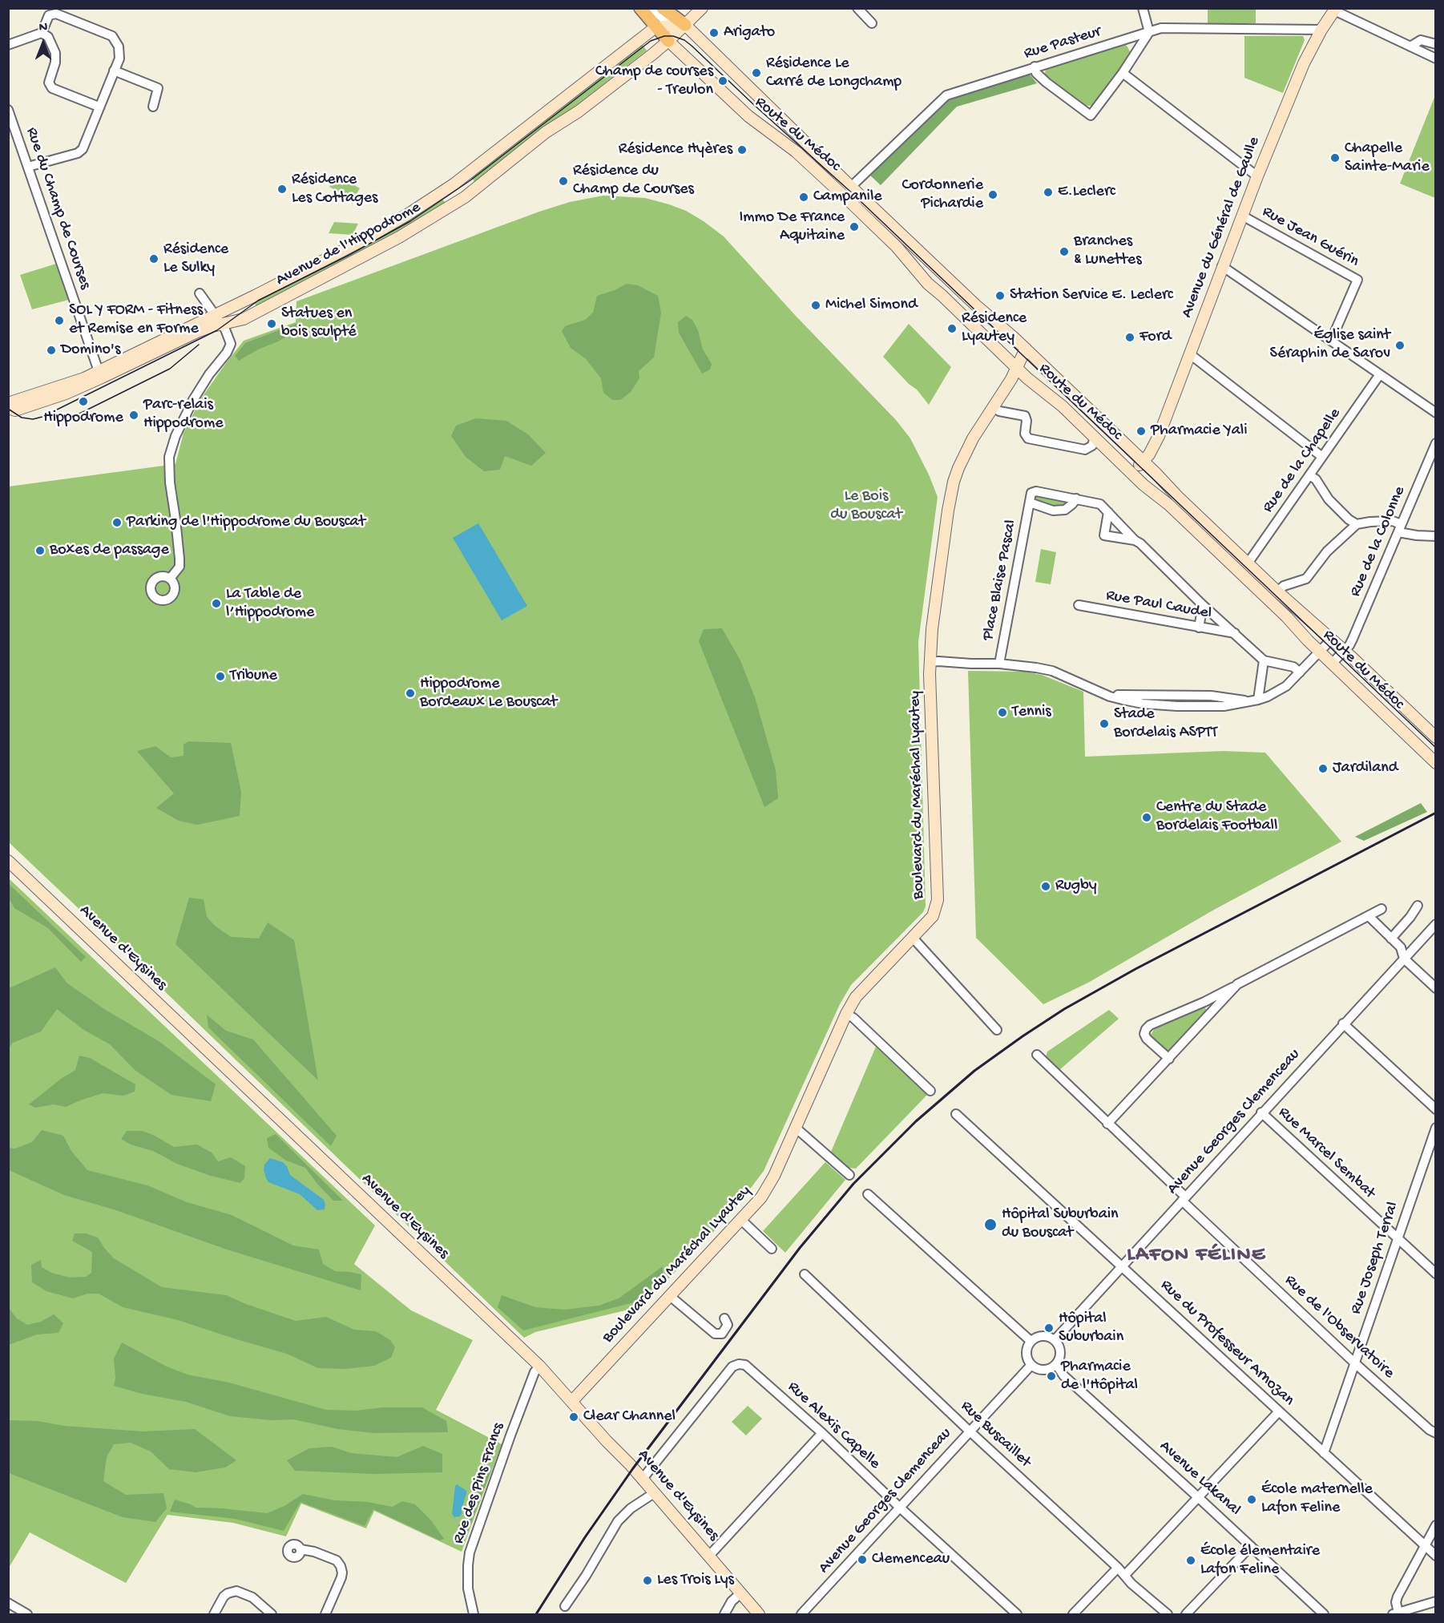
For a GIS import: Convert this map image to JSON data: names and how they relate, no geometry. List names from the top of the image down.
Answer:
{
  "streets": {
    "main road": ["Route du Médoc"],
    "street": [
      "Rue Pasteur",
      "Rue du Champ de Courses",
      "Avenue du Général de Gaulle",
      "Rue Jean Guérin",
      "Avenue de l'Hippodrome",
      "Rue de la Chapelle",
      "Rue de la Colonne",
      "Place Blaise Pascal",
      "Rue Paul Caudel",
      "Boulevard du Maréchal Lyautey",
      "Avenue d'Eysines",
      "Avenue Georges Clemenceau",
      "Rue Marcel Sembat",
      "Rue Joseph Terral",
      "Rue de l'Observatoire",
      "Rue du Professeur Arnozan",
      "Rue Alexis Capelle",
      "Rue Buscaillet",
      "Avenue Lakanal",
      "Rue des Pins Francs"
    ]
  },
  "crossings": [
    ["Rue Pasteur", "Route du Médoc"],
    ["Rue Pasteur", "Avenue du Général de Gaulle"],
    ["Route du Médoc", "Avenue du Général de Gaulle"],
    ["Route du Médoc", "Avenue de l'Hippodrome"],
    ["Route du Médoc", "Rue de la Chapelle"],
    ["Route du Médoc", "Rue de la Colonne"],
    ["Route du Médoc", "Boulevard du Maréchal Lyautey"],
    ["Rue du Champ de Courses", "Avenue de l'Hippodrome"],
    ["Avenue du Général de Gaulle", "Rue Jean Guérin"],
    ["Boulevard du Maréchal Lyautey", "Avenue d'Eysines"],
    ["Avenue d'Eysines", "Rue Alexis Capelle"],
    ["Avenue d'Eysines", "Rue des Pins Francs"],
    ["Avenue Georges Clemenceau", "Rue Marcel Sembat"],
    ["Avenue Georges Clemenceau", "Rue de l'Observatoire"],
    ["Avenue Georges Clemenceau", "Rue du Professeur Arnozan"],
    ["Avenue Georges Clemenceau", "Rue Alexis Capelle"],
    ["Avenue Georges Clemenceau", "Rue Buscaillet"],
    ["Avenue Georges Clemenceau", "Avenue Lakanal"],
    ["Rue Marcel Sembat", "Rue Joseph Terral"],
    ["Rue Joseph Terral", "Rue de l'Observatoire"],
    ["Rue Joseph Terral", "Rue du Professeur Arnozan"]
  ],
  "districts": ["LAFON FÉLINE"],
  "parks": ["Le Bois du Bouscat"],
  "places": [
    "Arigato",
    "Résidence Le Carré de Longchamp",
    "Champ de courses - Treulon",
    "Résidence Hyères",
    "Chapelle Sainte-Marie",
    "Résidence du Champ de Courses",
    "Résidence Les Cottages",
    "E.Leclerc",
    "Cordonnerie Pichardie",
    "Campanile",
    "Immo De France Aquitaine",
    "Branches & Lunettes",
    "Résidence Le Sulky",
    "Station Service E. Leclerc",
    "Michel Simond",
    "SOL Y FORM - Fitness et Remise en Forme",
    "Statues en bois sculpté",
    "Résidence Lyautey",
    "Ford",
    "Église saint Séraphin de Sarov",
    "Domino's",
    "Hippodrome",
    "Parc-relais Hippodrome",
    "Pharmacie Yali",
    "Parking de l'Hippodrome du Bouscat",
    "Boxes de passage",
    "La Table de l’Hippodrome",
    "Tribune",
    "Hippodrome Bordeaux Le Bouscat",
    "Tennis",
    "Stade Bordelais ASPTT",
    "Jardiland",
    "Centre du Stade Bordelais Football",
    "Rugby",
    "Hôpital Suburbain du Bouscat",
    "Hôpital Suburbain",
    "Pharmacie de l'Hôpital",
    "Clear Channel",
    "École maternelle Lafon Feline",
    "Clemenceau",
    "École élementaire Lafon Feline",
    "Les Trois Lys"
  ],
  "north": "top"
}
